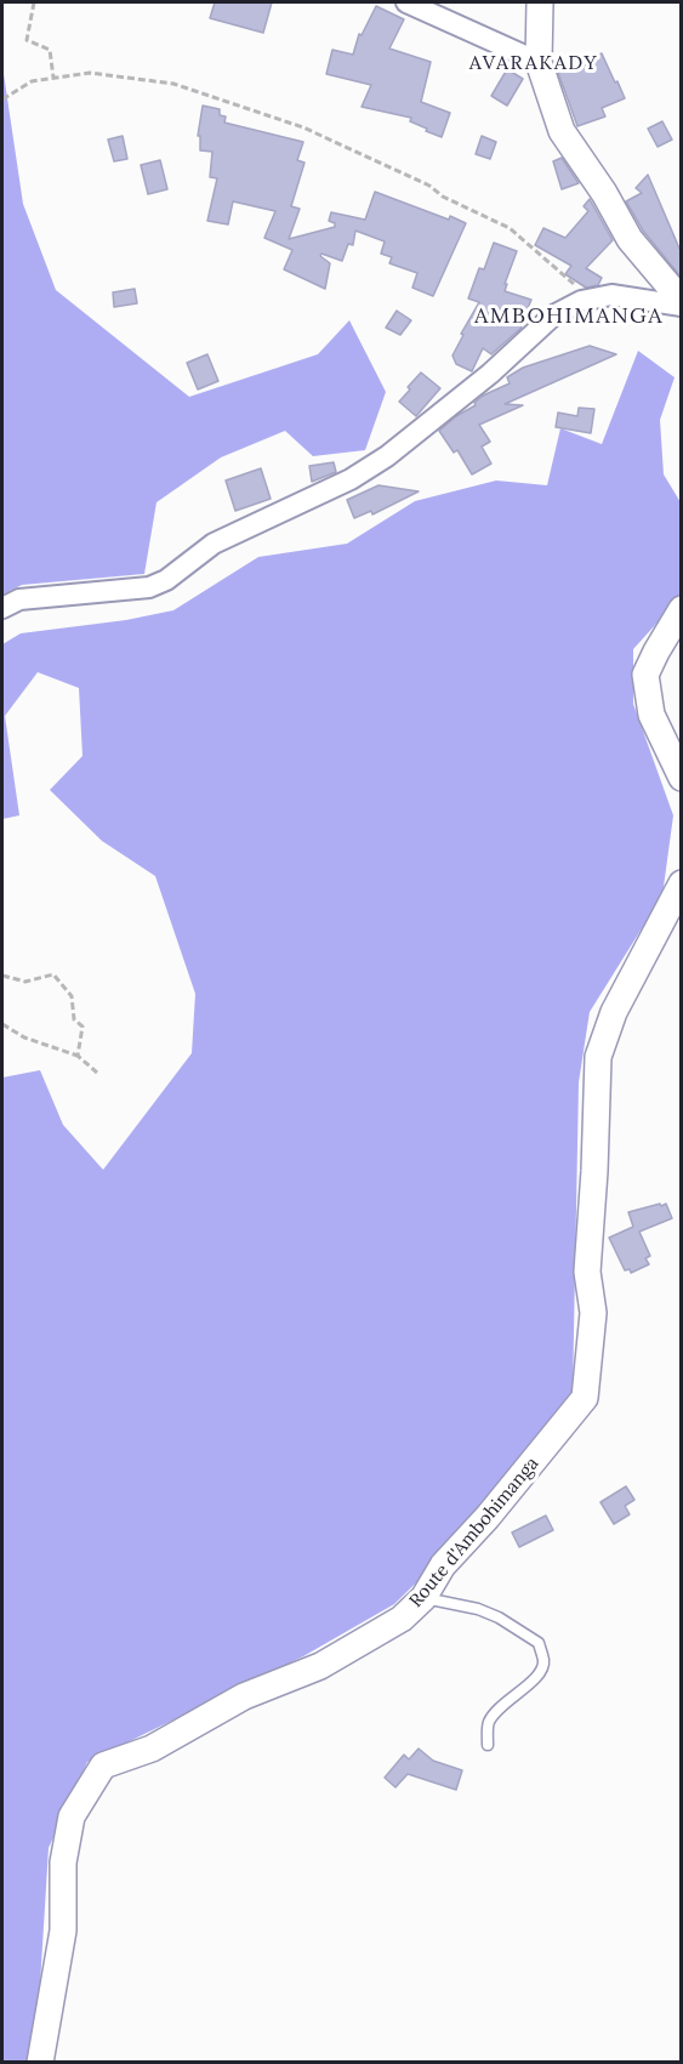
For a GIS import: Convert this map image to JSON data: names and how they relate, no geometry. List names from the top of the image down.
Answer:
{
  "streets": {
    "street": ["Route d'Ambohimanga"]
  },
  "districts": ["AVARAKADY", "AMBOHIMANGA"]
}
